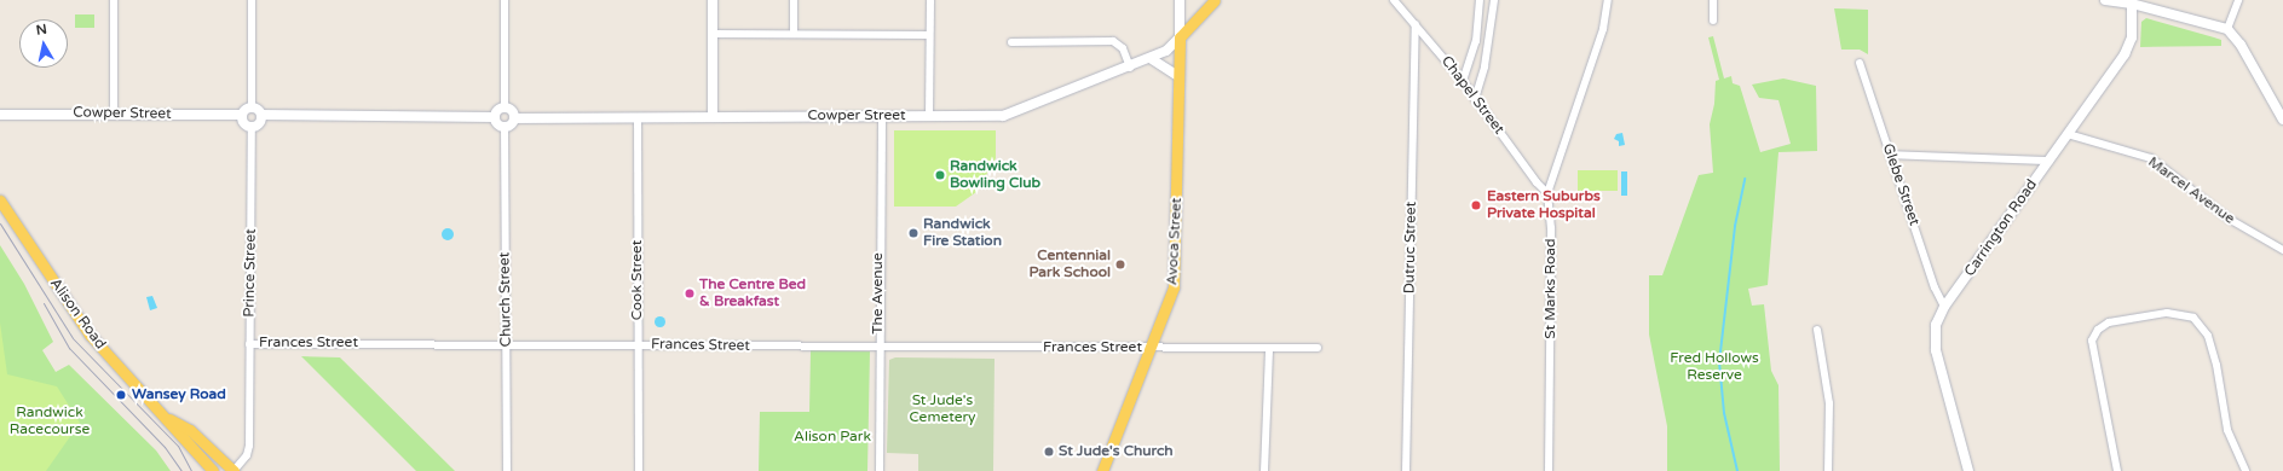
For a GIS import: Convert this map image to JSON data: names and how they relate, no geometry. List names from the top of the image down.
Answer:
{
  "streets": {
    "main road": [
      "Cowper Street",
      "Carrington Road",
      "Avoca Street",
      "Alison Road"
    ],
    "street": [
      "Chapel Street",
      "Glebe Street",
      "Marcel Avenue",
      "Dutruc Street",
      "Prince Street",
      "Cook Street",
      "St Marks Road",
      "The Avenue",
      "Church Street",
      "Frances Street"
    ]
  },
  "crossings": [
    ["Chapel Street", "Dutruc Street"],
    ["Chapel Street", "St Marks Road"],
    ["Cowper Street", "Avoca Street"],
    ["Cowper Street", "Prince Street"],
    ["Cowper Street", "Cook Street"],
    ["Cowper Street", "The Avenue"],
    ["Cowper Street", "Church Street"],
    ["Glebe Street", "Carrington Road"],
    ["Marcel Avenue", "Carrington Road"],
    ["Avoca Street", "Frances Street"],
    ["Prince Street", "Alison Road"],
    ["Prince Street", "Frances Street"],
    ["Cook Street", "Frances Street"],
    ["The Avenue", "Frances Street"],
    ["Church Street", "Frances Street"]
  ],
  "parks": [
    "Fred Hollows Reserve",
    "St Jude's Cemetery",
    "Randwick Racecourse",
    "Alison Park"
  ],
  "places": [
    "Randwick Bowling Club",
    "Eastern Suburbs Private Hospital",
    "Randwick Fire Station",
    "Centennial Park School",
    "The Centre Bed & Breakfast",
    "Wansey Road",
    "St Jude's Church"
  ],
  "north": "top"
}
